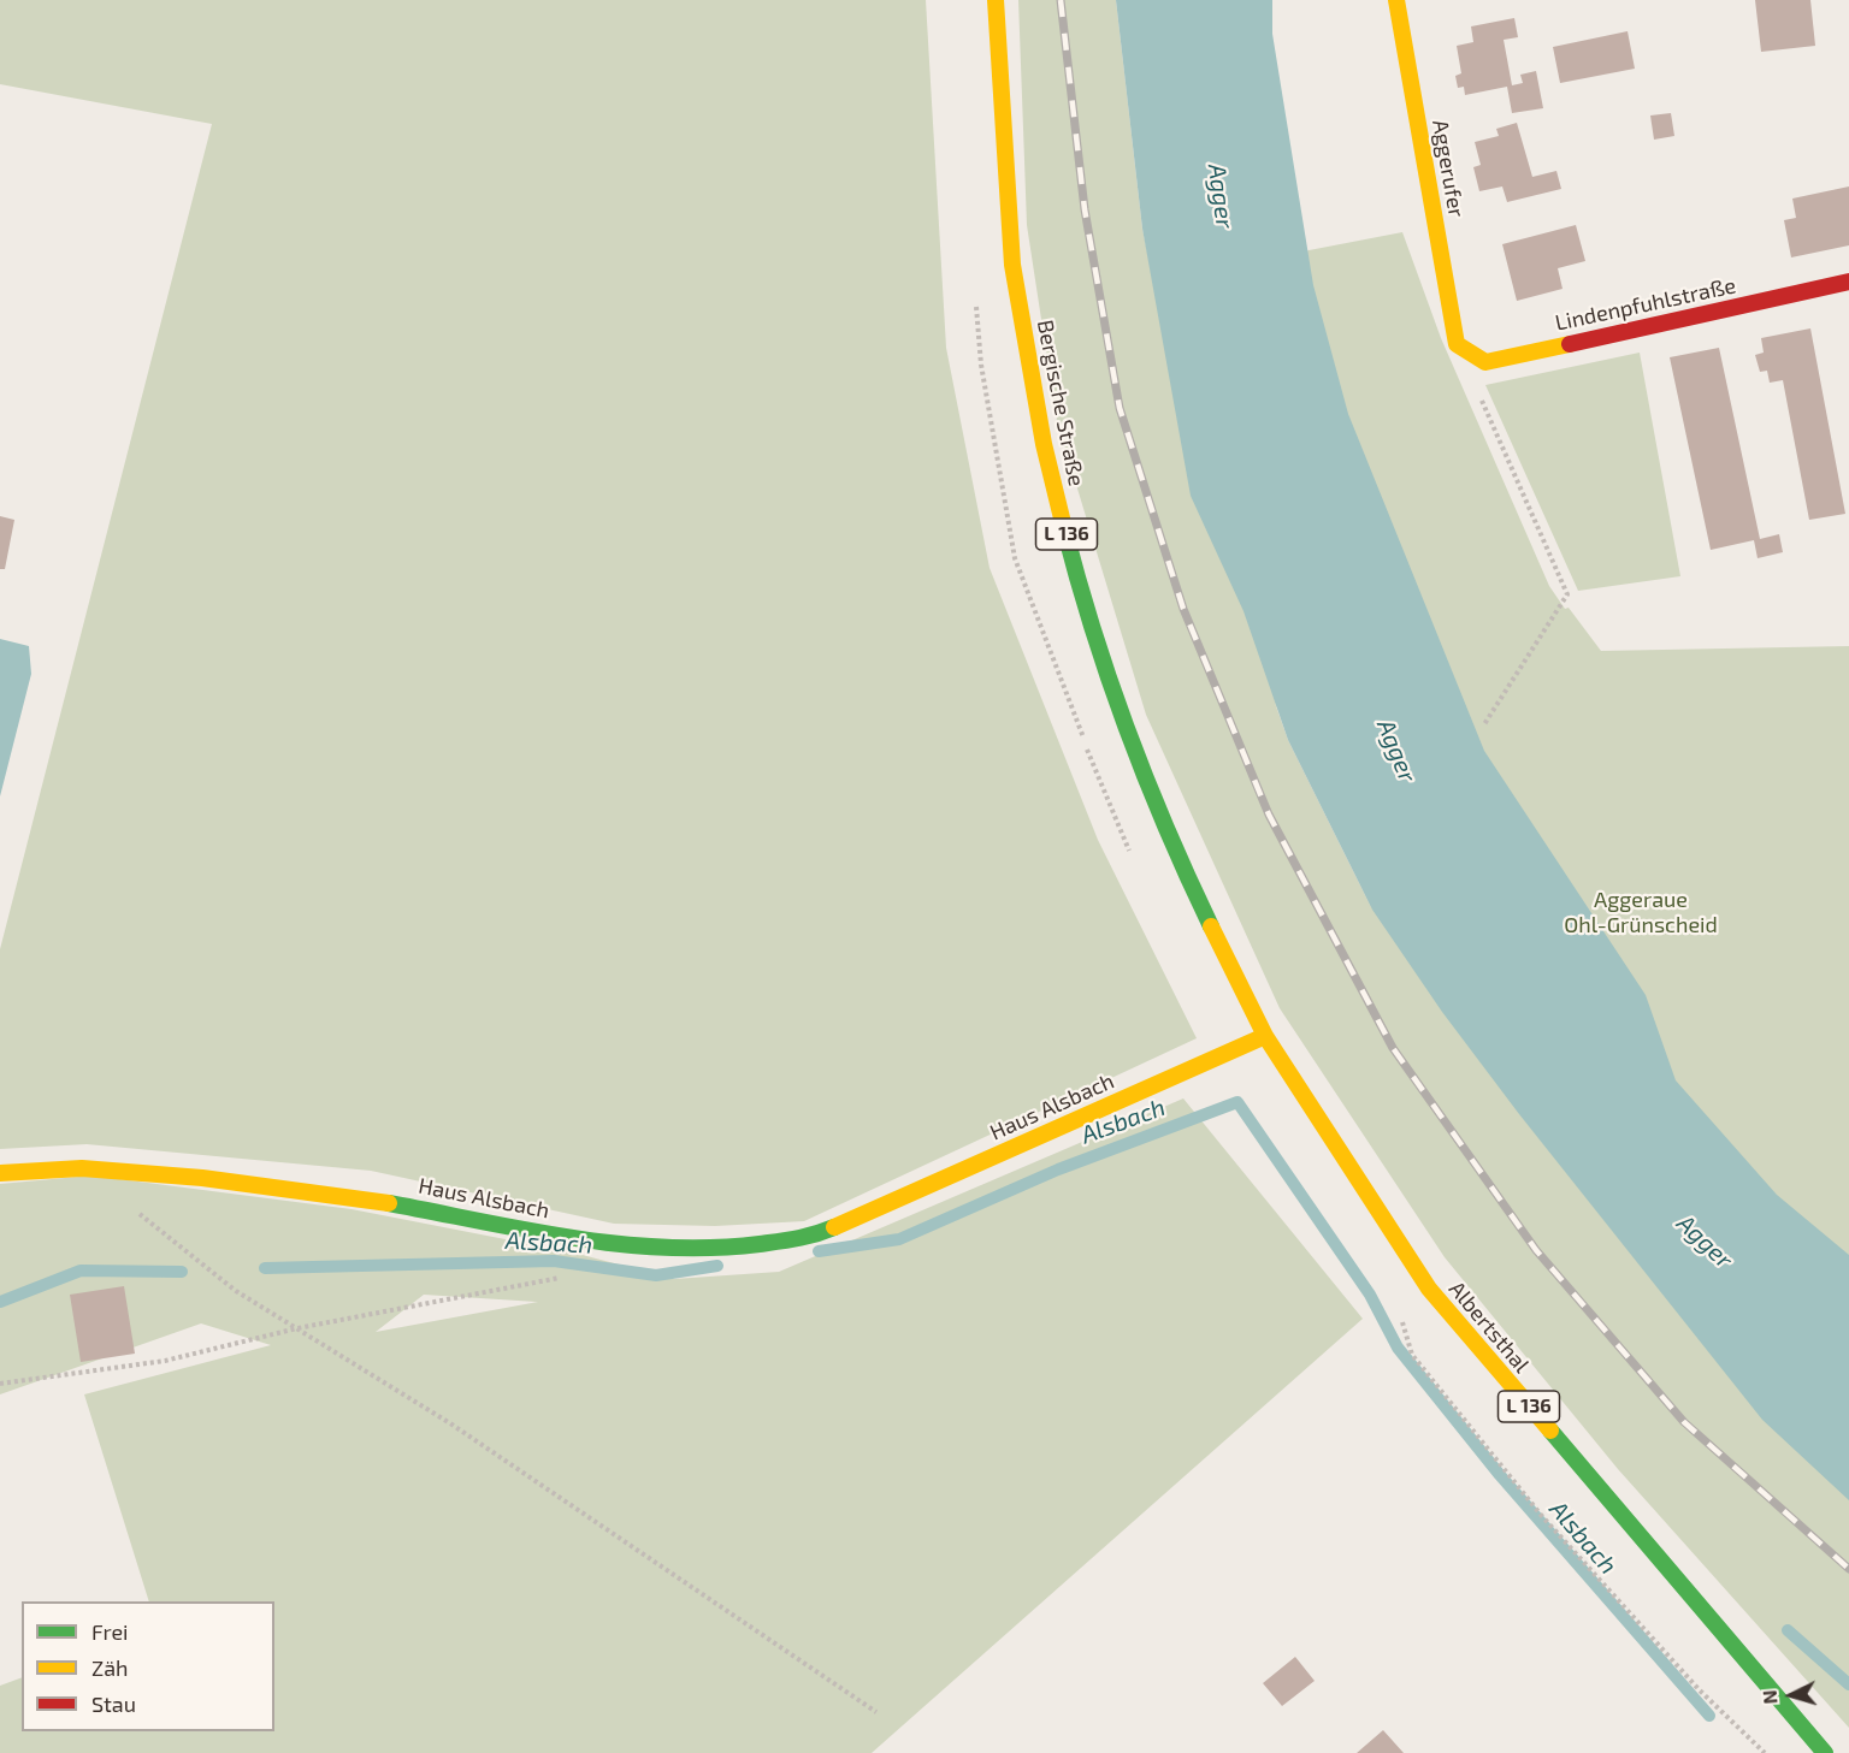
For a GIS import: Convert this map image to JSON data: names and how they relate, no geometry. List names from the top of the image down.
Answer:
{
  "streets": {
    "street": [
      "Aggerufer",
      "Lindenpfuhlstraße",
      "Bergische Straße",
      "L 136",
      "Haus Alsbach",
      "Albertsthal"
    ]
  },
  "crossings": [
    ["Aggerufer", "Lindenpfuhlstraße"],
    ["Bergische Straße", "Haus Alsbach"],
    ["Bergische Straße", "Albertsthal"],
    ["Haus Alsbach", "Albertsthal"]
  ],
  "water": ["Agger", "Alsbach"],
  "parks": ["Aggeraue Ohl-Grünscheid"],
  "legend": ["Frei", "Zäh", "Stau"],
  "north": "left"
}
